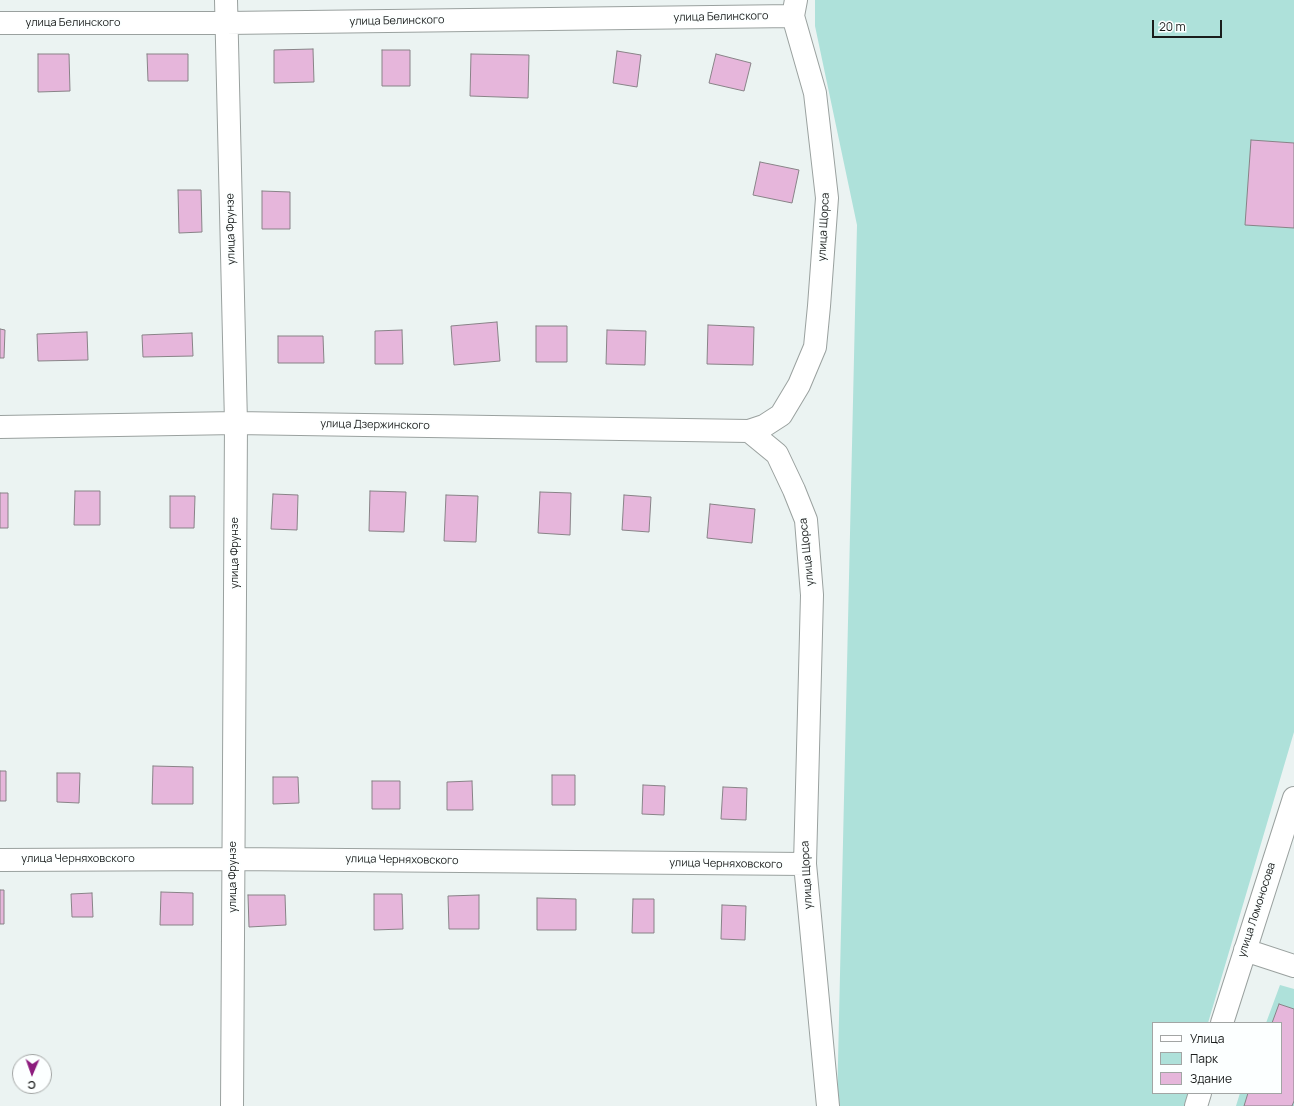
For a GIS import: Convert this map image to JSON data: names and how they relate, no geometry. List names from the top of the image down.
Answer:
{
  "streets": {
    "street": [
      "улица Белинского",
      "улица Щорса",
      "улица Фрунзе",
      "улица Дзержинского",
      "улица Черняховского",
      "улица Ломоносова"
    ]
  },
  "crossings": [
    ["улица Белинского", "улица Щорса"],
    ["улица Белинского", "улица Фрунзе"],
    ["улица Щорса", "улица Дзержинского"],
    ["улица Щорса", "улица Черняховского"],
    ["улица Фрунзе", "улица Дзержинского"],
    ["улица Фрунзе", "улица Черняховского"]
  ],
  "legend": ["Улица", "Парк", "Здание"],
  "scale_bar": "20 m",
  "north": "bottom"
}
